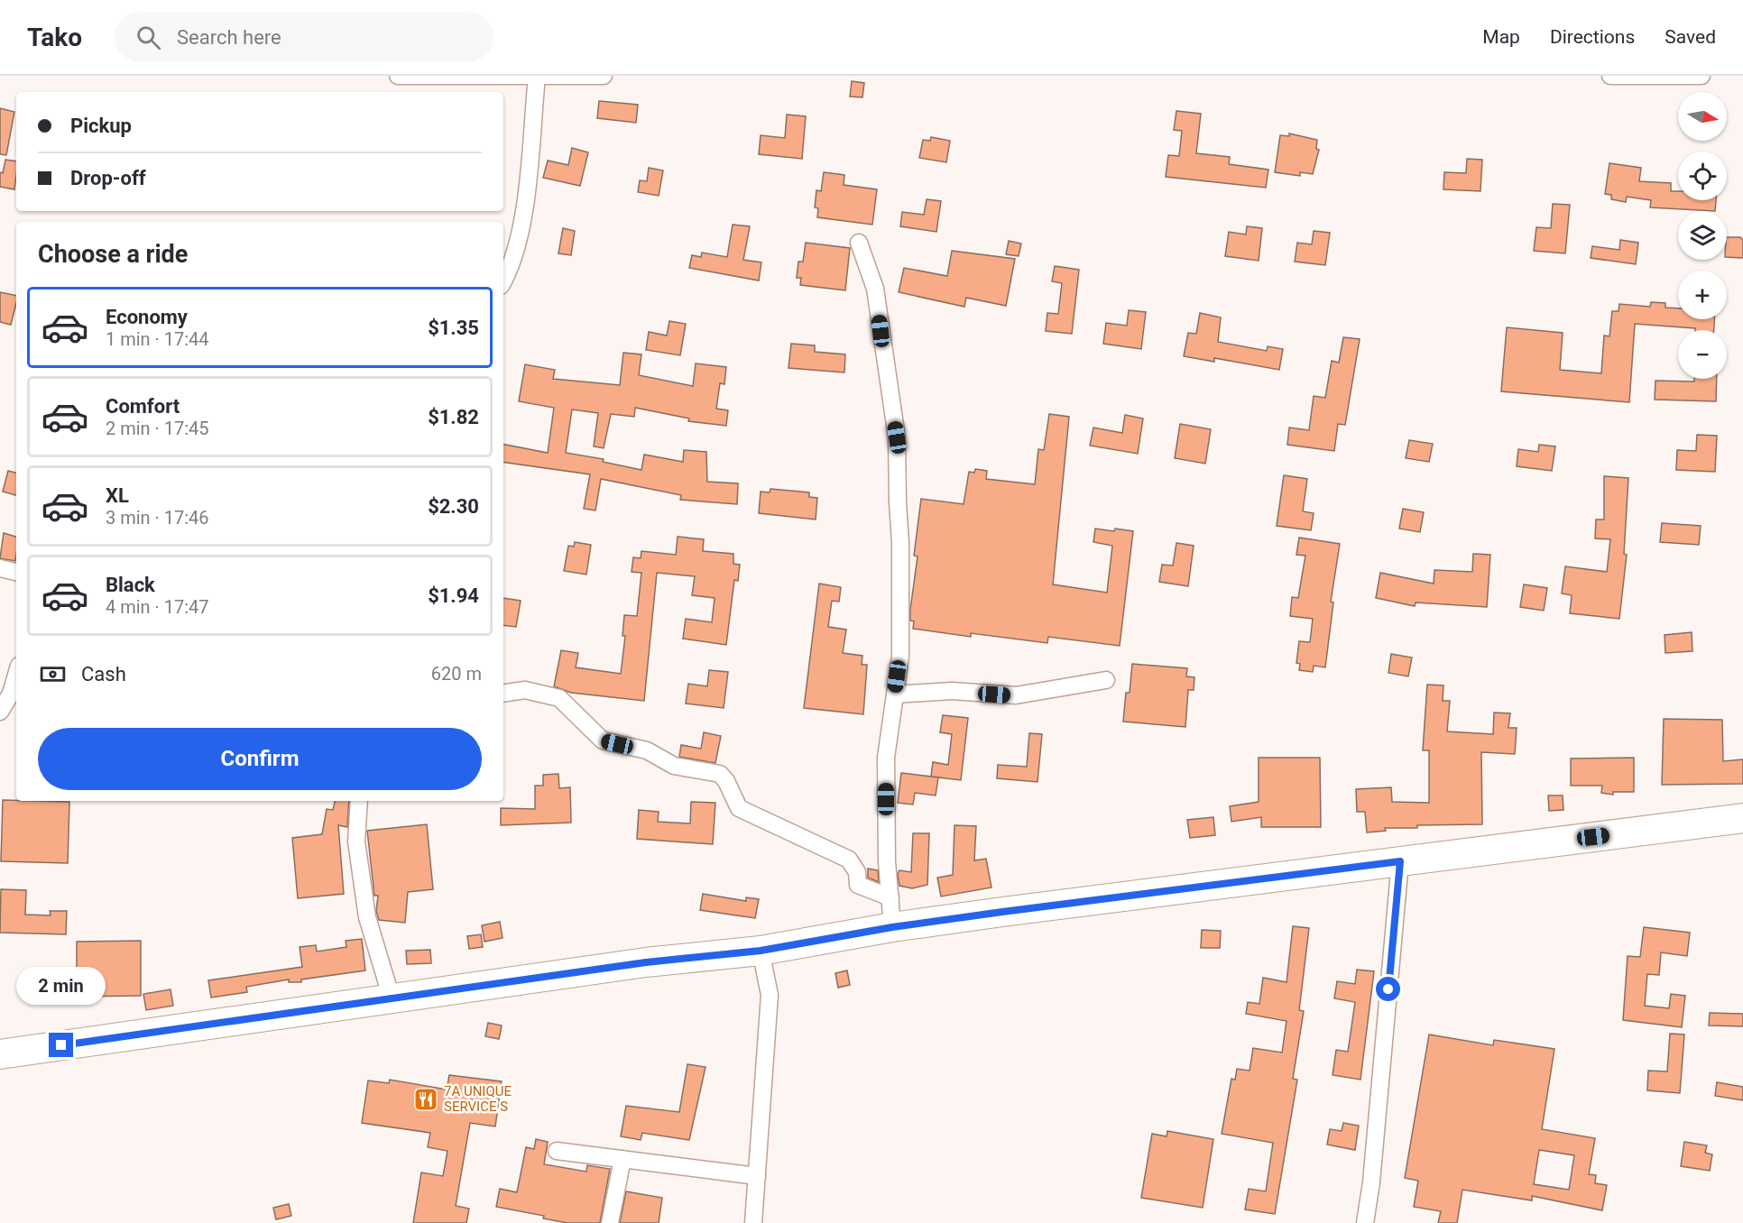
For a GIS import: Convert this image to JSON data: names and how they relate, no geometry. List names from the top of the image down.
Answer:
{
  "places": {
    "restaurant": ["7A UNIQUE SERVICE S"]
  },
  "north": "right",
  "page": {
    "header": "Tako",
    "search": "Search here",
    "nav": ["Map", "Directions", "Saved"],
    "map_buttons": ["+", "−"],
    "banner": ["Pickup", "Drop-off"],
    "heading": "Choose a ride",
    "list": [
      {
        "name": "Economy",
        "note": "1 min · 17:44",
        "value": "$1.35"
      },
      {
        "name": "Comfort",
        "note": "2 min · 17:45",
        "value": "$1.82"
      },
      {
        "name": "XL",
        "note": "3 min · 17:46",
        "value": "$2.30"
      },
      {
        "name": "Black",
        "note": "4 min · 17:47",
        "value": "$1.94"
      }
    ],
    "pay": ["Cash", "620 m"],
    "buttons": "Confirm",
    "bubble": "2 min"
  }
}
